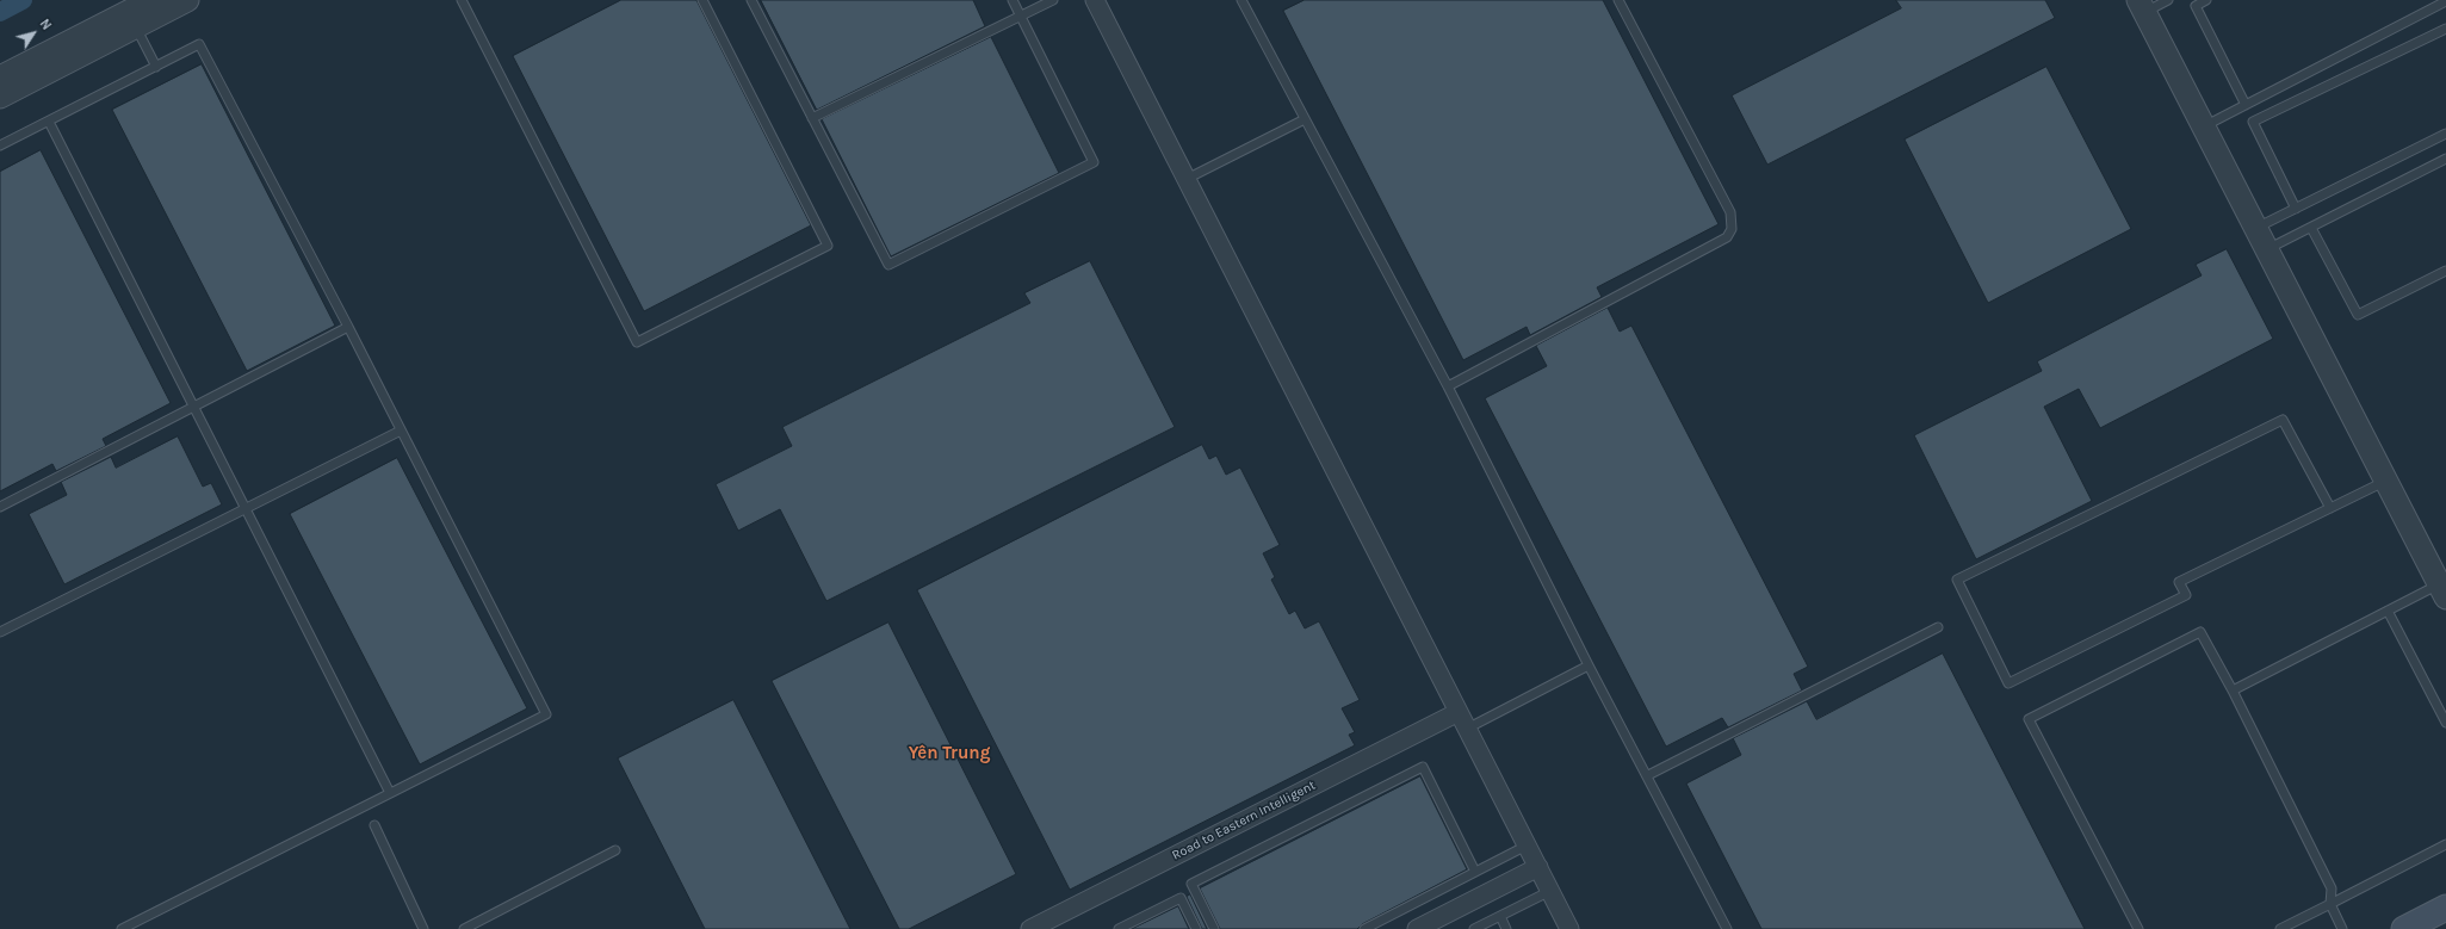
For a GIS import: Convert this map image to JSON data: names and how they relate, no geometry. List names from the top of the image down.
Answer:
{
  "streets": {
    "street": ["Road to Eastern Intelligent"]
  },
  "districts": ["Yên Trung"],
  "north": "top right"
}
